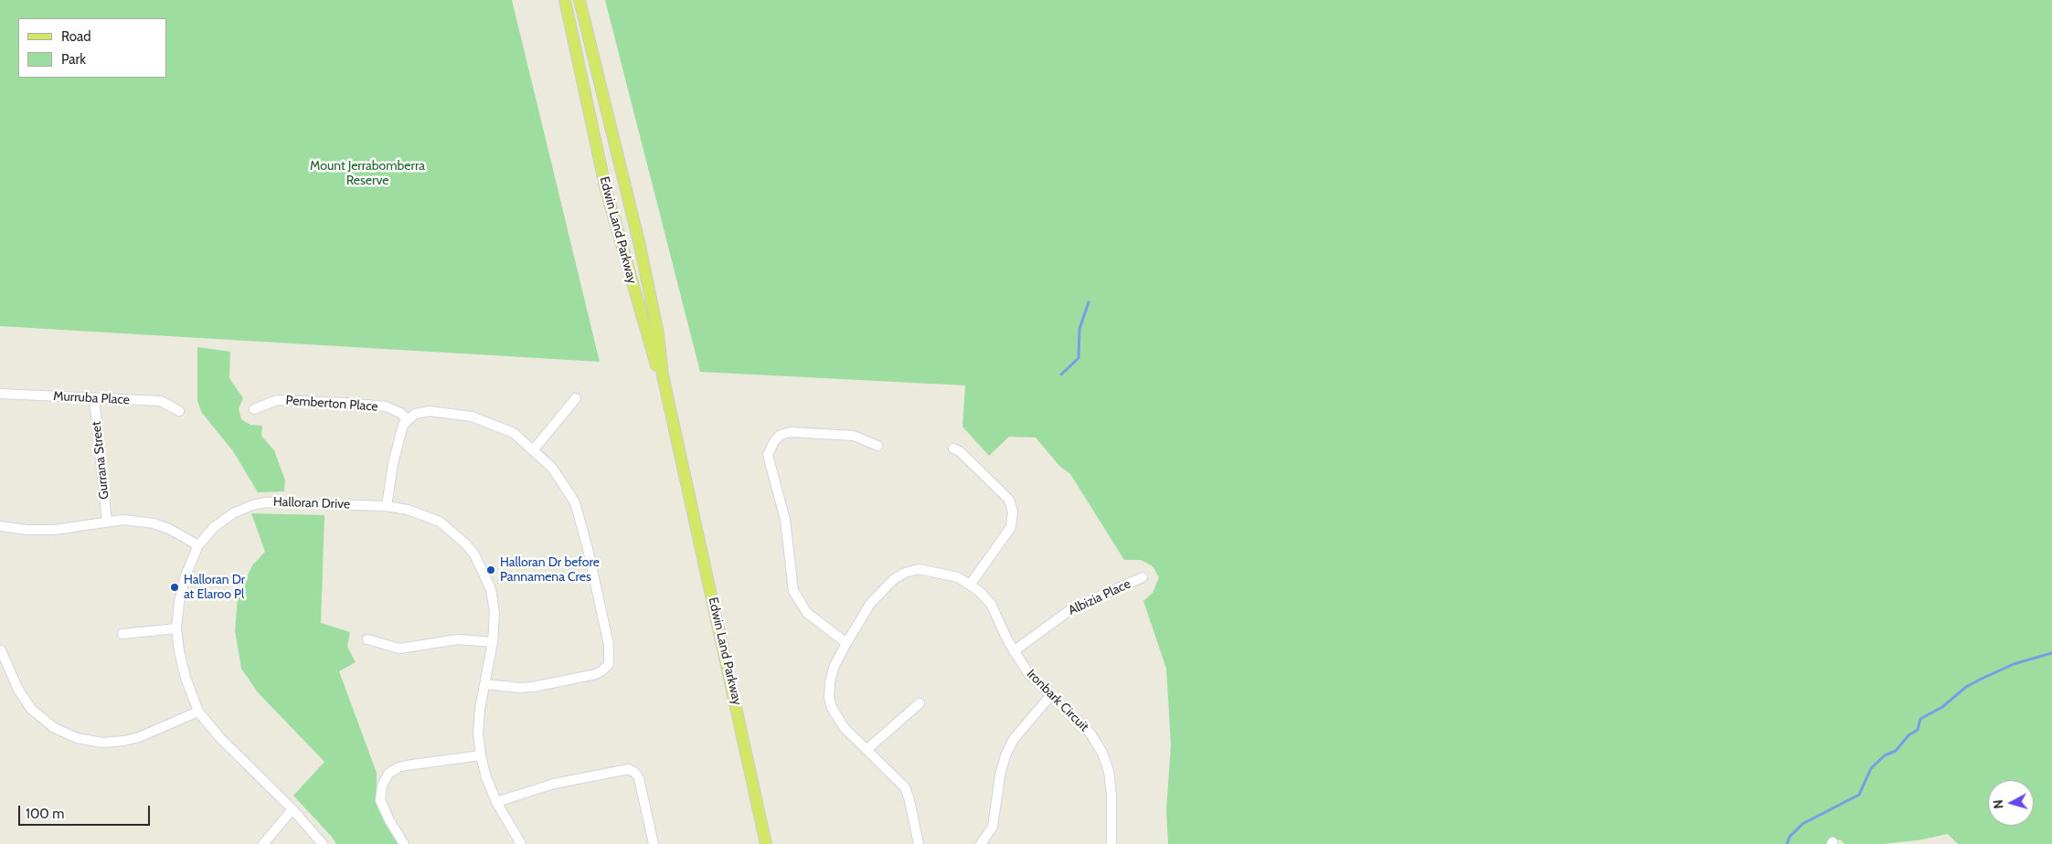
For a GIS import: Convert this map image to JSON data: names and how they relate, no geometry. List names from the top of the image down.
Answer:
{
  "streets": {
    "main road": ["Edwin Land Parkway"],
    "street": [
      "Murruba Place",
      "Pemberton Place",
      "Gurrana Street",
      "Halloran Drive",
      "Albizia Place",
      "Ironbark Circuit"
    ]
  },
  "crossings": [
    ["Murruba Place", "Gurrana Street"],
    ["Albizia Place", "Ironbark Circuit"]
  ],
  "parks": ["Mount Jerrabomberra Reserve"],
  "places": ["Halloran Dr before Pannamena Cres", "Halloran Dr at Elaroo Pl"],
  "legend": ["Road", "Park"],
  "scale_bar": "100 m",
  "north": "left"
}
